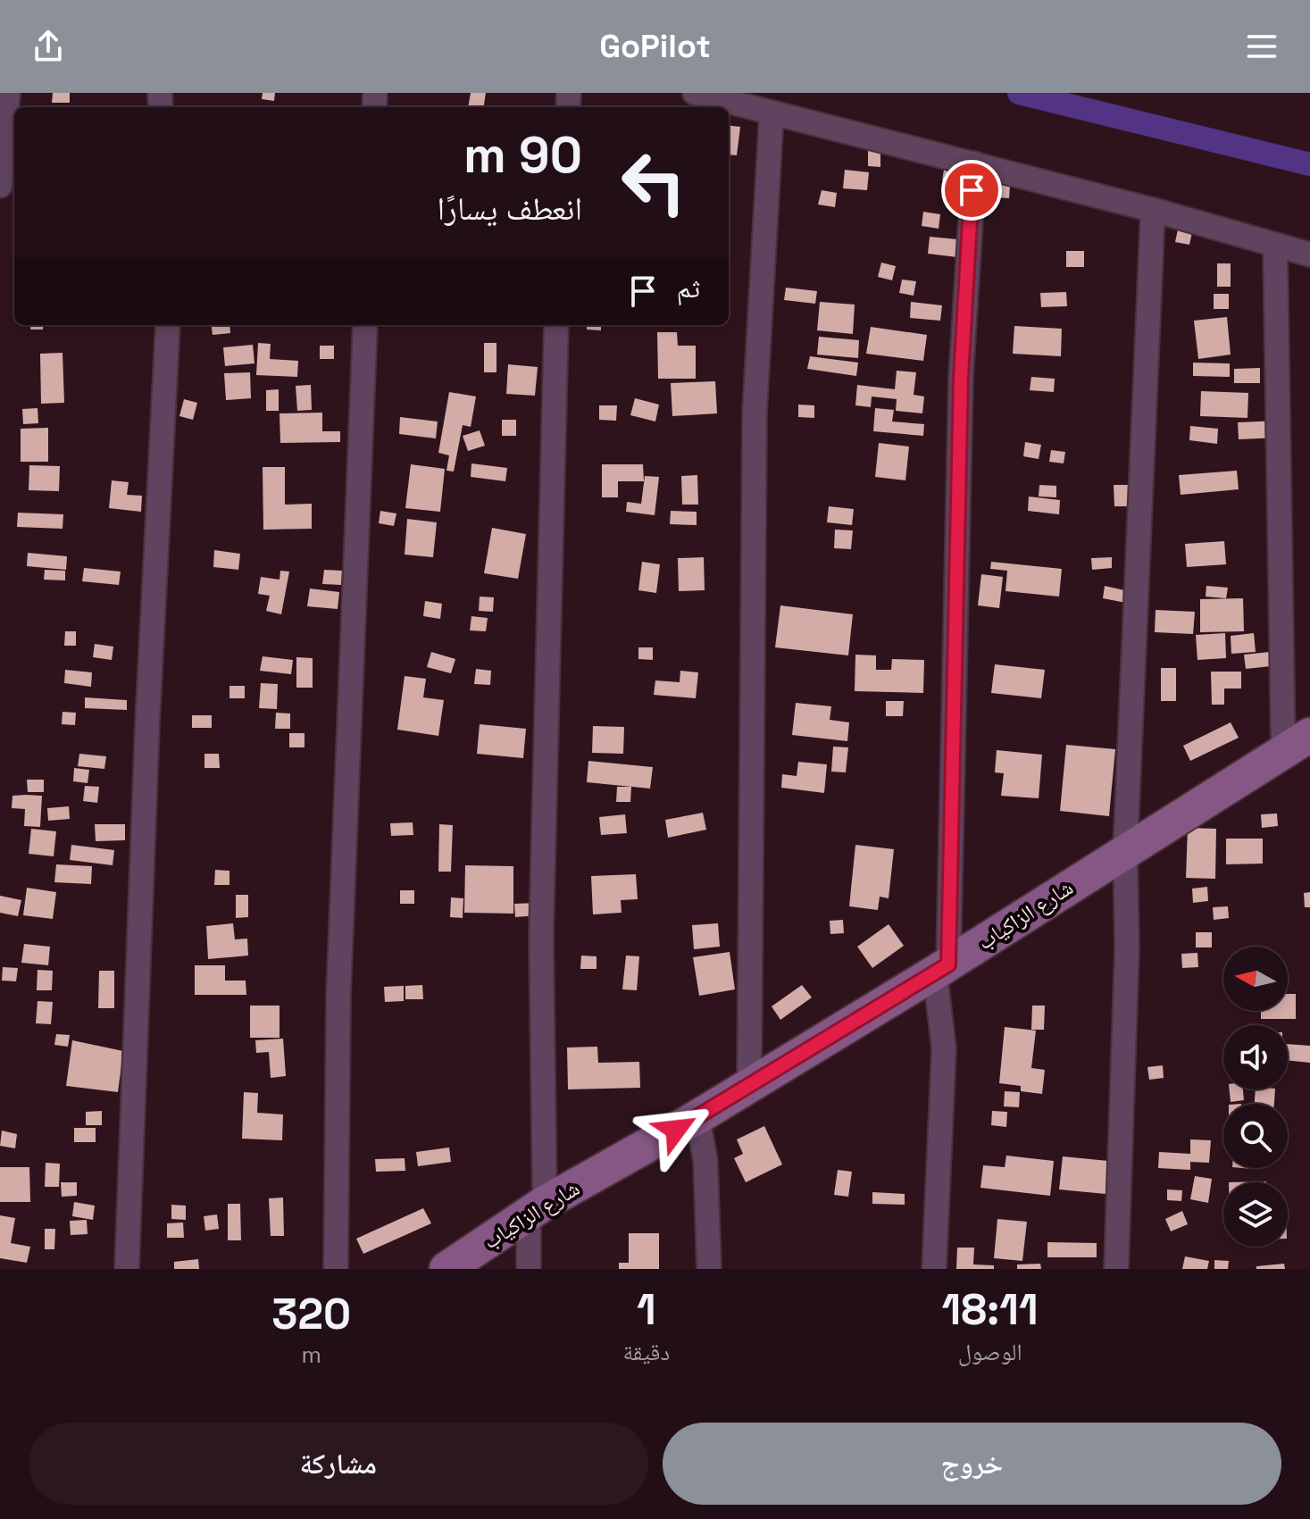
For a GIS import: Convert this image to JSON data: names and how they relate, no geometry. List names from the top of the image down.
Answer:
{
  "streets": {
    "street": ["شارع الزاكياب"]
  },
  "north": "left",
  "page": {
    "header": "GoPilot",
    "turn": ["90 m", "انعطف يسارًا"],
    "then": "ثم",
    "eta": [
      "18:11",
      "الوصول",
      "1",
      "دقيقة",
      "320",
      "m"
    ],
    "buttons": ["خروج", "مشاركة"]
  }
}
